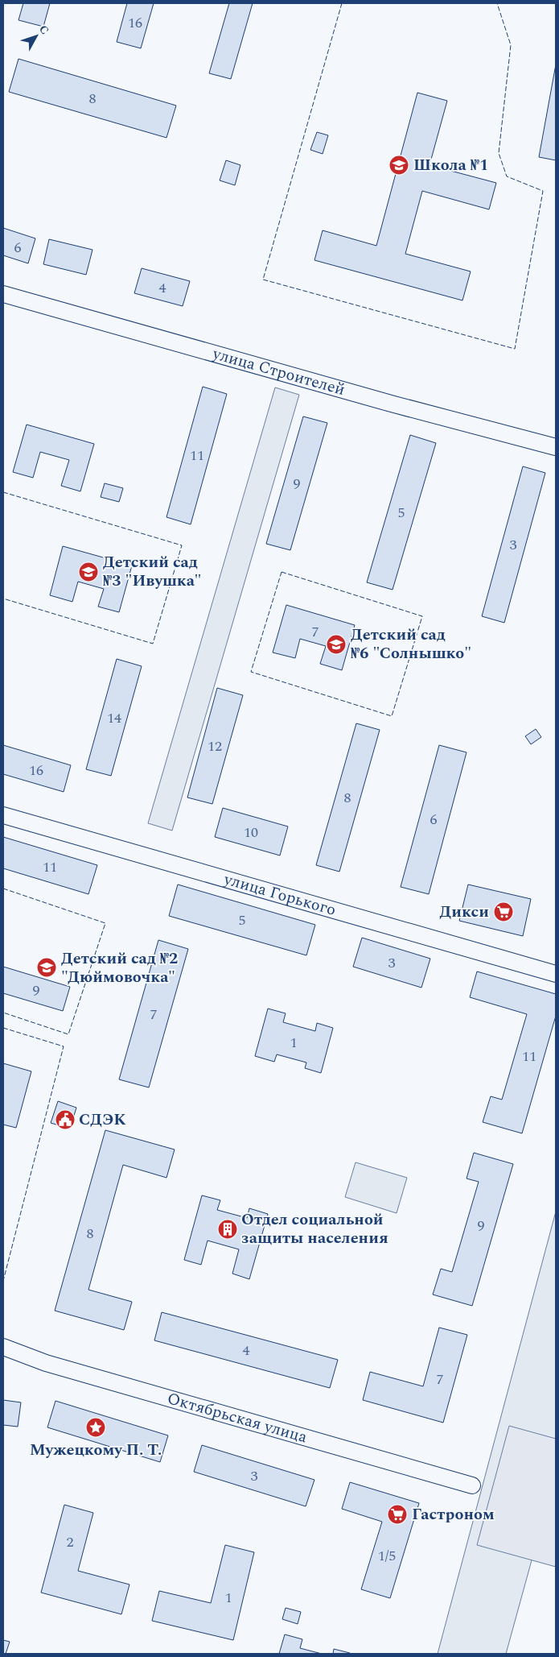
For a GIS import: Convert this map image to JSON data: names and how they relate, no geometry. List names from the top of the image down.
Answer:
{
  "streets": {
    "street": ["улица Строителей", "улица Горького", "Октябрьская улица"]
  },
  "places": {
    "school or university": [
      "Школа №1",
      "Детский сад №3 \"Ивушка\"",
      "Детский сад №6 \"Солнышко\"",
      "Детский сад №2 \"Дюймовочка\""
    ],
    "supermarket": ["Дикси", "Гастроном"],
    "public building": ["СДЭК"],
    "building": ["Отдел социальной защиты населения"],
    "place": ["Мужецкому П. Т."]
  },
  "house_numbers": [
    "16",
    "8",
    "6",
    "4",
    "11",
    "9",
    "5",
    "3",
    "7",
    "14",
    "12",
    "16",
    "8",
    "6",
    "10",
    "11",
    "5",
    "3",
    "9",
    "7",
    "1",
    "11",
    "9",
    "8",
    "4",
    "7",
    "3",
    "2",
    "1/5",
    "1"
  ],
  "north": "top right"
}
